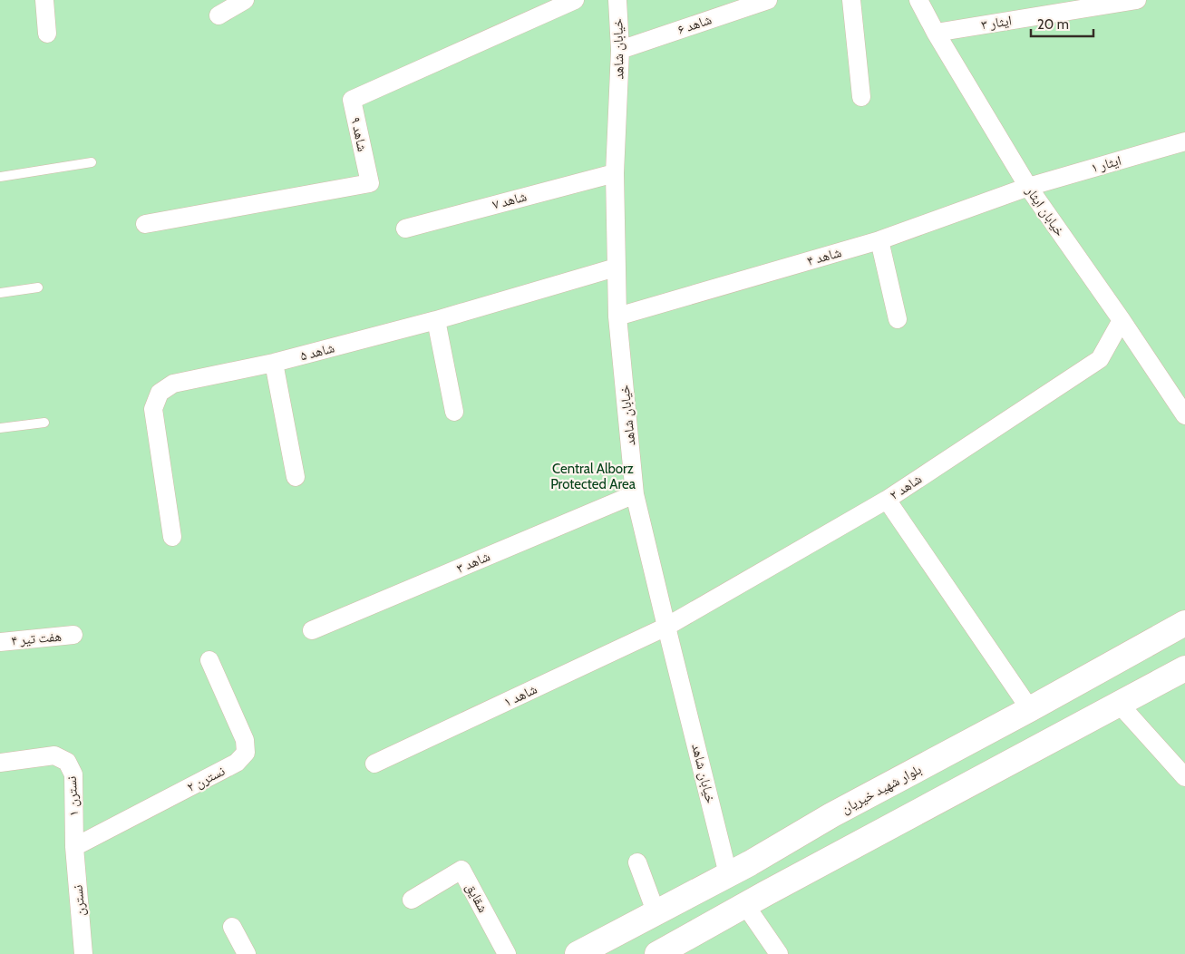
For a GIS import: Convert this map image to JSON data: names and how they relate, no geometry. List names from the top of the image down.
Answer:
{
  "streets": {
    "main road": ["بلوار شهید خیریان"],
    "street": [
      "ایثار ۳",
      "شاهد ۶",
      "خیابان شاهد",
      "شاهد ۹",
      "ایثار ۱",
      "شاهد ۷",
      "خیابان ایثار",
      "شاهد ۴",
      "شاهد ۵",
      "شاهد ۲",
      "شاهد ۳",
      "هفت تیر ۴",
      "شاهد ۱",
      "نسترن ۲",
      "نسترن ۱",
      "شقایق",
      "نسترن"
    ]
  },
  "crossings": [
    ["ایثار ۳", "خیابان ایثار"],
    ["شاهد ۶", "خیابان شاهد"],
    ["خیابان شاهد", "شاهد ۷"],
    ["خیابان شاهد", "شاهد ۴"],
    ["خیابان شاهد", "شاهد ۵"],
    ["خیابان شاهد", "شاهد ۲"],
    ["خیابان شاهد", "شاهد ۳"],
    ["خیابان شاهد", "شاهد ۱"],
    ["خیابان شاهد", "بلوار شهید خیریان"],
    ["ایثار ۱", "خیابان ایثار"],
    ["ایثار ۱", "شاهد ۴"],
    ["خیابان ایثار", "شاهد ۴"],
    ["خیابان ایثار", "شاهد ۲"],
    ["شاهد ۲", "شاهد ۱"],
    ["نسترن ۲", "نسترن ۱"],
    ["نسترن ۲", "نسترن"],
    ["نسترن ۱", "نسترن"]
  ],
  "parks": ["Central Alborz Protected Area"],
  "scale_bar": "20 m"
}
